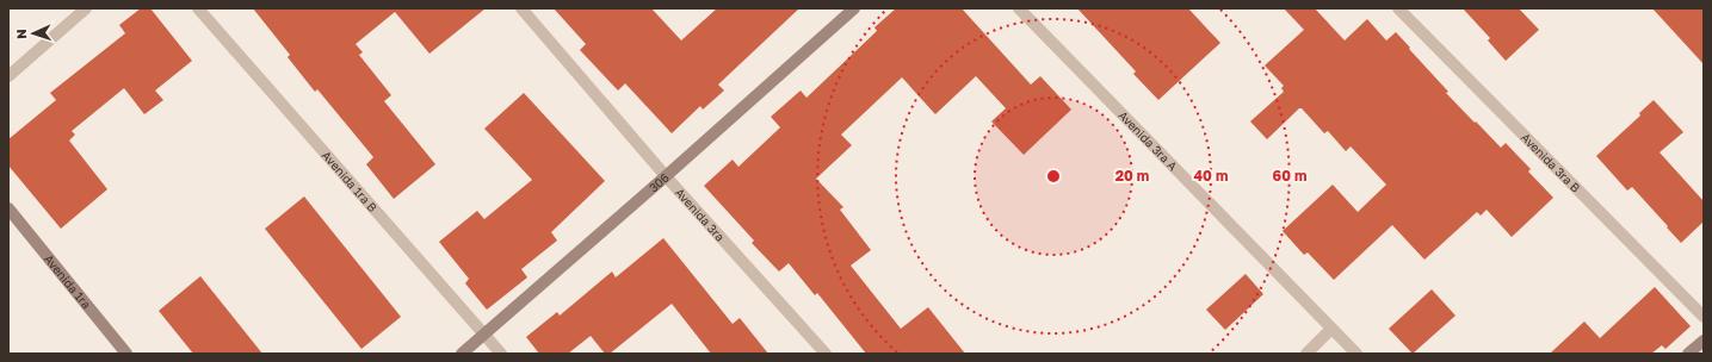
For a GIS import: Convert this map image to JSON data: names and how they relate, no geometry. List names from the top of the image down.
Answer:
{
  "streets": {
    "street": [
      "Avenida 3ra A",
      "Avenida 3ra B",
      "Avenida 1ra B",
      "306",
      "Avenida 3ra",
      "Avenida 1ra"
    ]
  },
  "crossings": [
    ["Avenida 1ra B", "306"],
    ["306", "Avenida 3ra"]
  ],
  "north": "left",
  "rings": ["20 m", "40 m", "60 m"]
}
